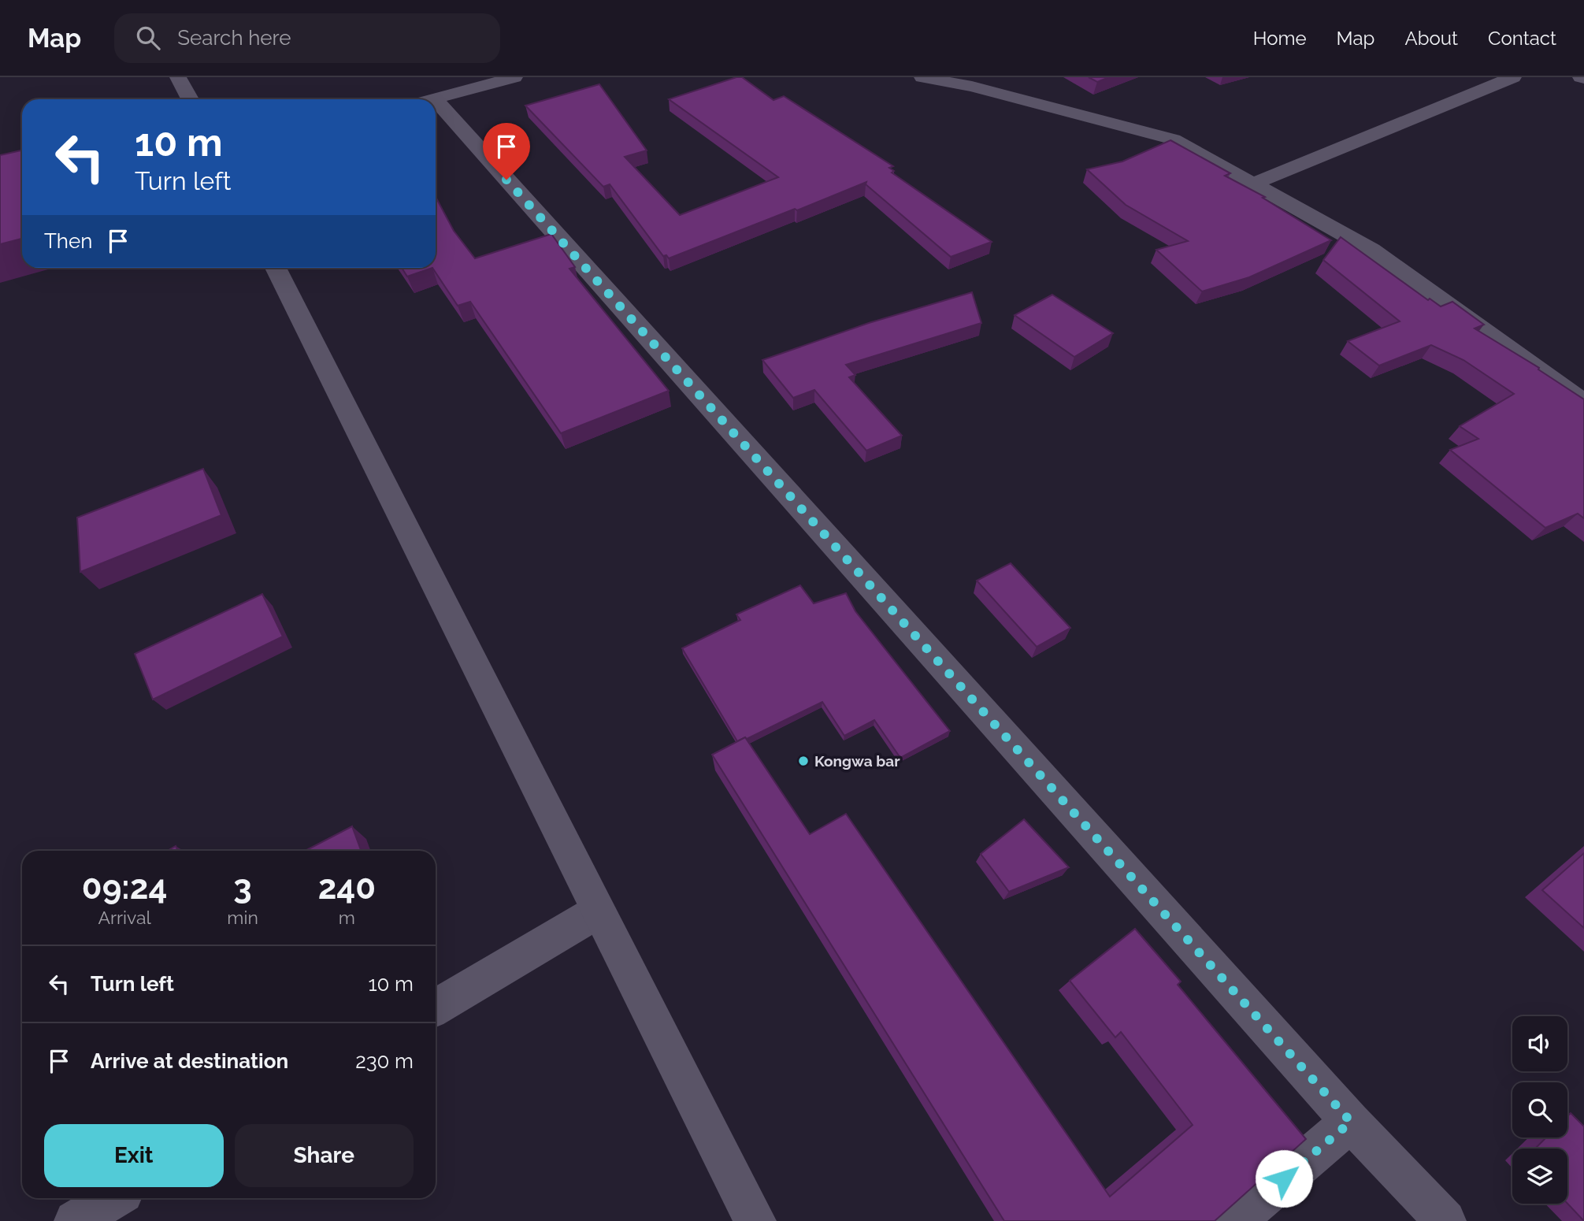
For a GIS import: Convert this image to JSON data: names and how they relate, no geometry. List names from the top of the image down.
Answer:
{
  "places": ["Kongwa bar"],
  "page": {
    "header": "Map",
    "search": "Search here",
    "nav": [
      "Home",
      "Map",
      "About",
      "Contact"
    ],
    "turn": ["10 m", "Turn left"],
    "then": "Then",
    "eta": [
      "09:24",
      "Arrival",
      "3",
      "min",
      "240",
      "m"
    ],
    "list": [
      {
        "name": "Turn left",
        "value": "10 m"
      },
      {
        "name": "Arrive at destination",
        "value": "230 m"
      }
    ],
    "buttons": ["Exit", "Share"]
  }
}
